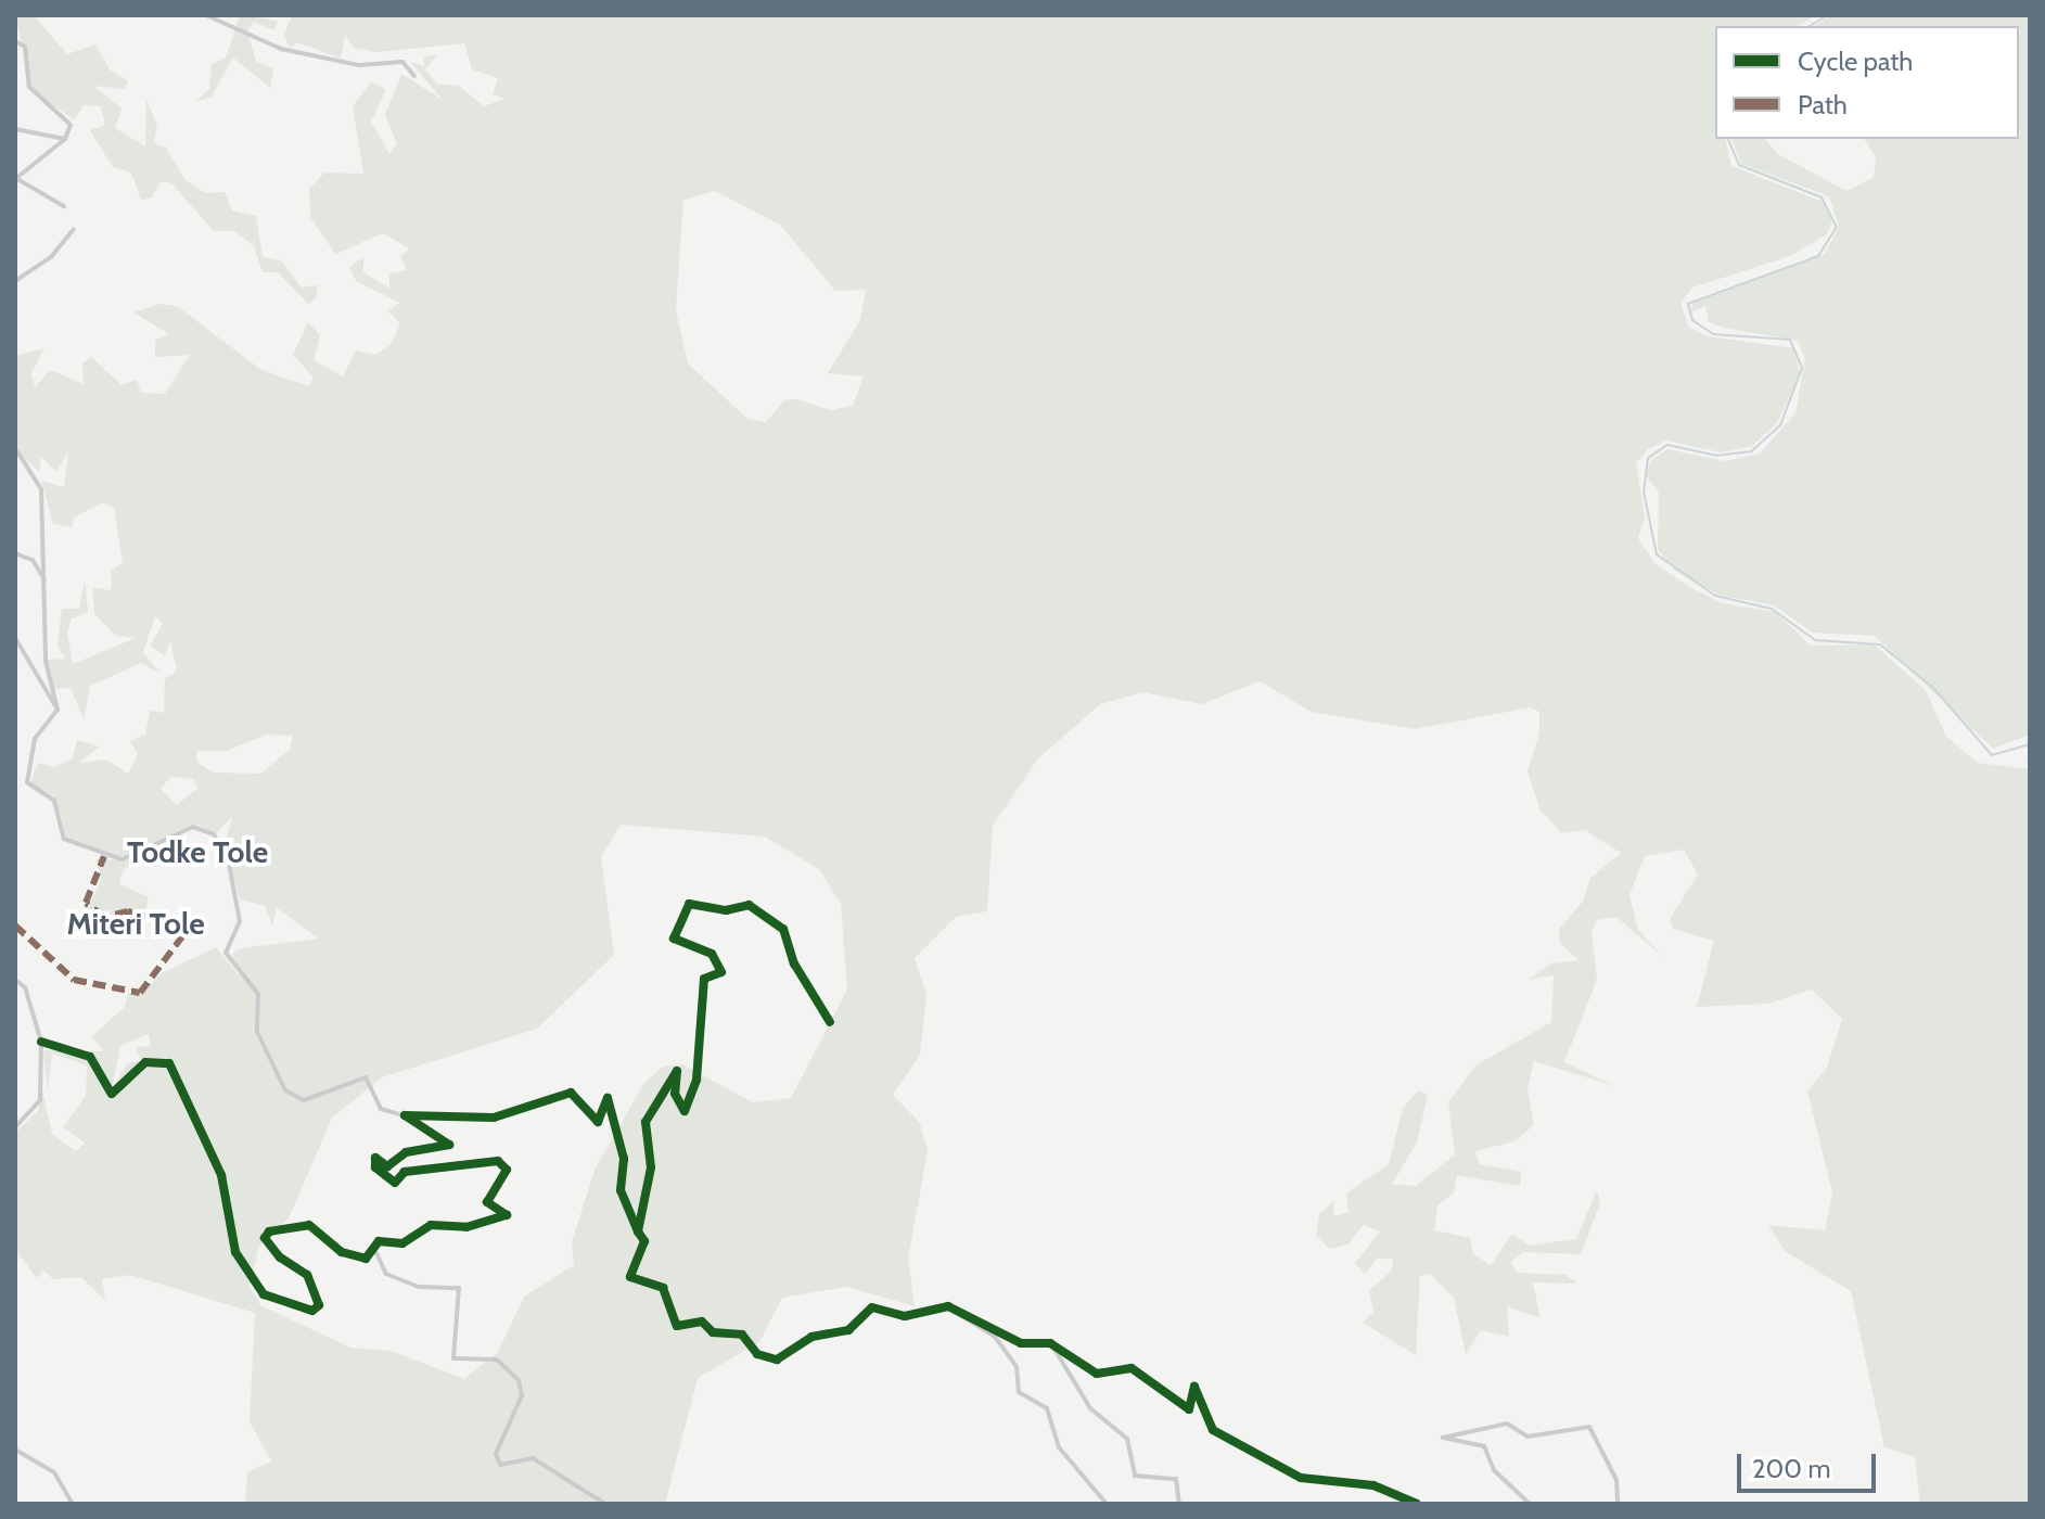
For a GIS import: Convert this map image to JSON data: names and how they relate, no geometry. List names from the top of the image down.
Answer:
{
  "districts": ["Todke Tole", "Miteri Tole"],
  "legend": ["Cycle path", "Path"],
  "scale_bar": "200 m"
}
